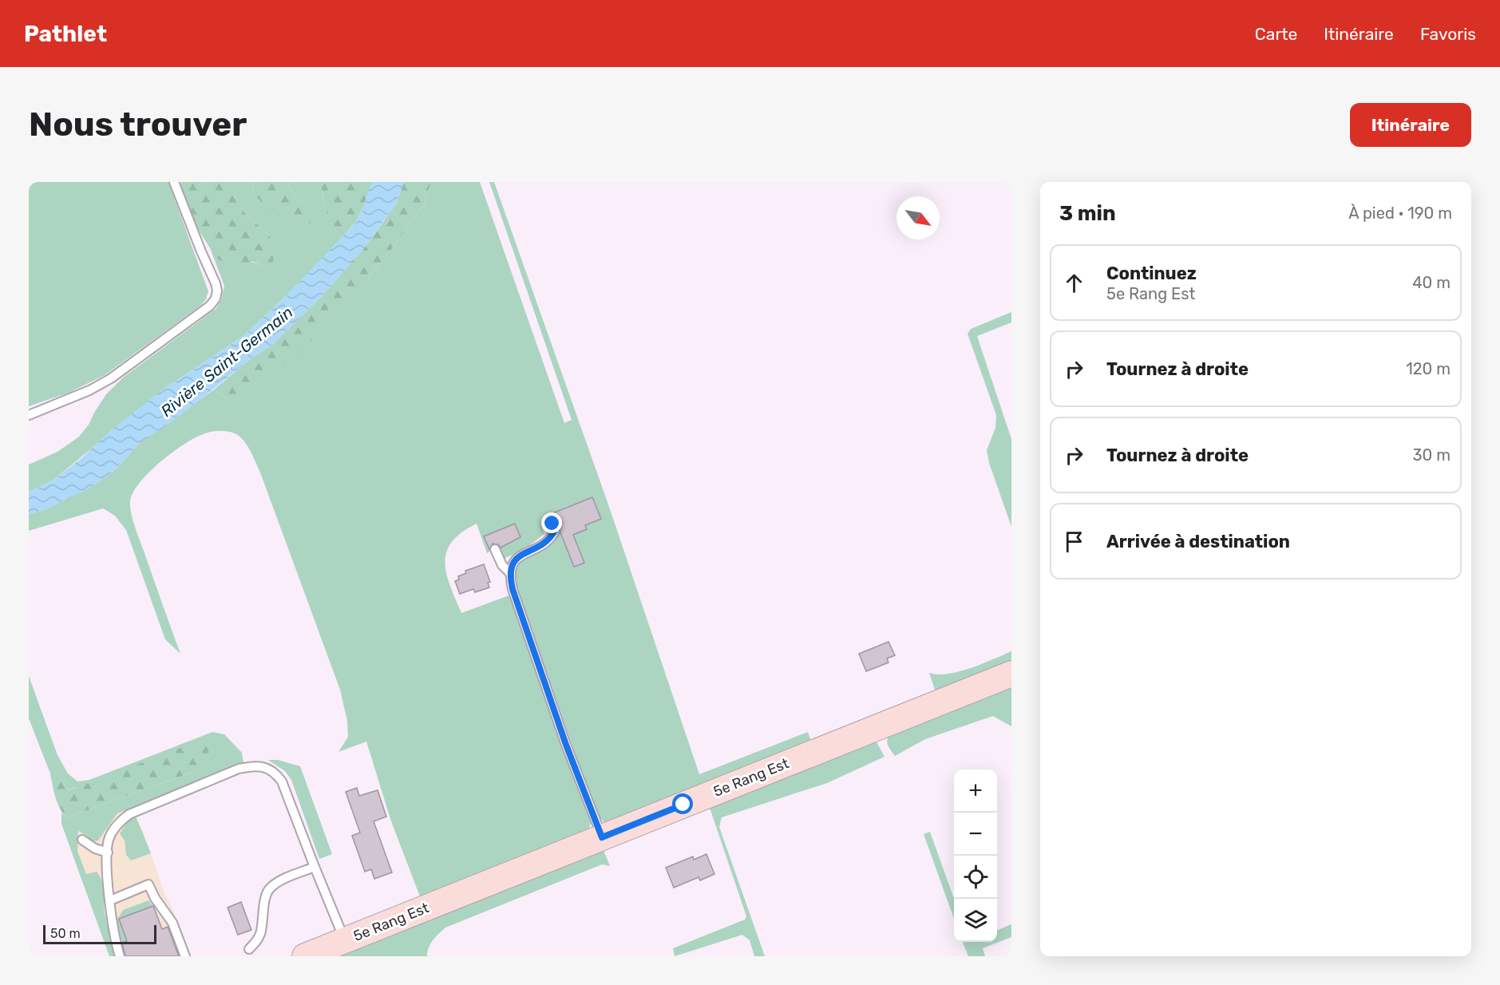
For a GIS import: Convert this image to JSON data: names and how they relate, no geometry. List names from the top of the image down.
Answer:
{
  "streets": {
    "street": ["5e Rang Est"]
  },
  "water": ["Rivière Saint-Germain"],
  "scale_bar": "50 m",
  "north": "bottom right",
  "page": {
    "header": "Pathlet",
    "nav": ["Carte", "Itinéraire", "Favoris"],
    "buttons": "Itinéraire",
    "title": "Nous trouver",
    "heading": ["3 min", "À pied · 190 m"],
    "list": [
      ["Continuez", "5e Rang Est", "40 m"],
      ["Tournez à droite", "120 m"],
      ["Tournez à droite", "30 m"],
      "Arrivée à destination"
    ],
    "map_buttons": ["+", "−"],
    "scale": "50 m"
  }
}
